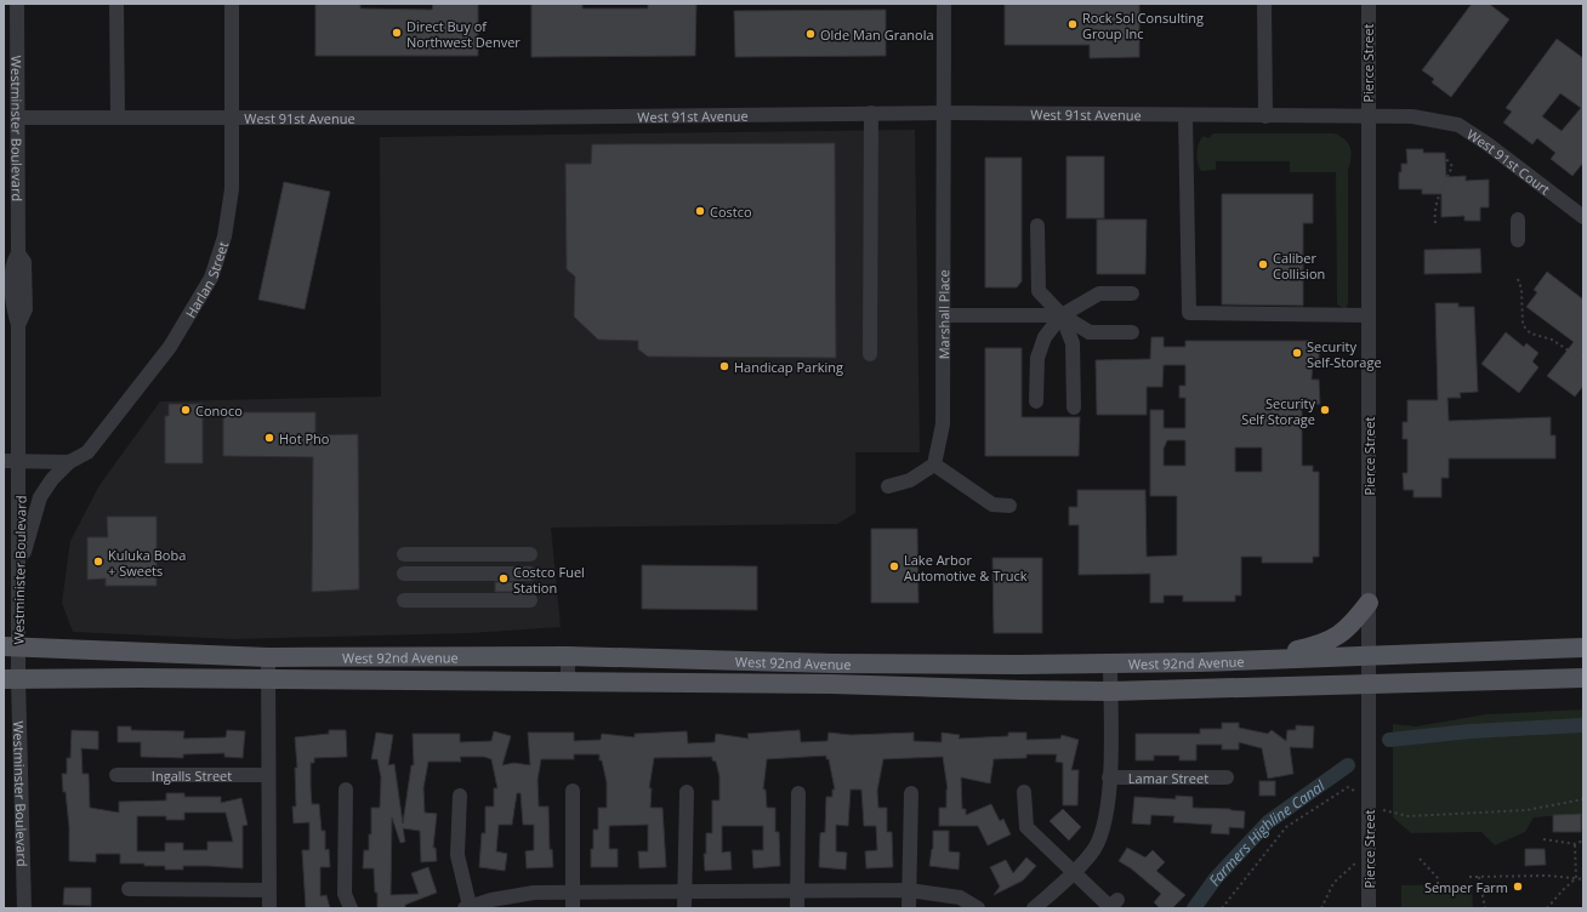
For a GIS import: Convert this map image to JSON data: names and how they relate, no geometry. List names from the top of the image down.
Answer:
{
  "streets": {
    "main road": ["West 92nd Avenue"],
    "street": [
      "Pierce Street",
      "West 91st Avenue",
      "Westminster Boulevard",
      "West 91st Court",
      "Harlan Street",
      "Marshall Place",
      "Westminister Boulevard",
      "Ingalls Street",
      "Lamar Street"
    ]
  },
  "crossings": [
    ["Pierce Street", "West 91st Avenue"],
    ["Pierce Street", "West 91st Court"],
    ["Pierce Street", "West 92nd Avenue"],
    ["West 91st Avenue", "Westminster Boulevard"],
    ["West 91st Avenue", "West 91st Court"],
    ["West 91st Avenue", "Harlan Street"],
    ["West 91st Avenue", "Marshall Place"],
    ["Westminster Boulevard", "Westminister Boulevard"],
    ["Westminster Boulevard", "West 92nd Avenue"],
    ["Harlan Street", "Westminister Boulevard"],
    ["Westminister Boulevard", "West 92nd Avenue"],
    ["West 92nd Avenue", "Lamar Street"]
  ],
  "water": ["Farmers Highline Canal"],
  "places": [
    "Rock Sol Consulting Group Inc",
    "Direct Buy of Northwest Denver",
    "Olde Man Granola",
    "Costco",
    "Caliber Collision",
    "Security Self-Storage",
    "Handicap Parking",
    "Conoco",
    "Security Self Storage",
    "Hot Pho",
    "Kuluka Boba + Sweets",
    "Lake Arbor Automotive & Truck",
    "Costco Fuel Station",
    "Semper Farm"
  ]
}
